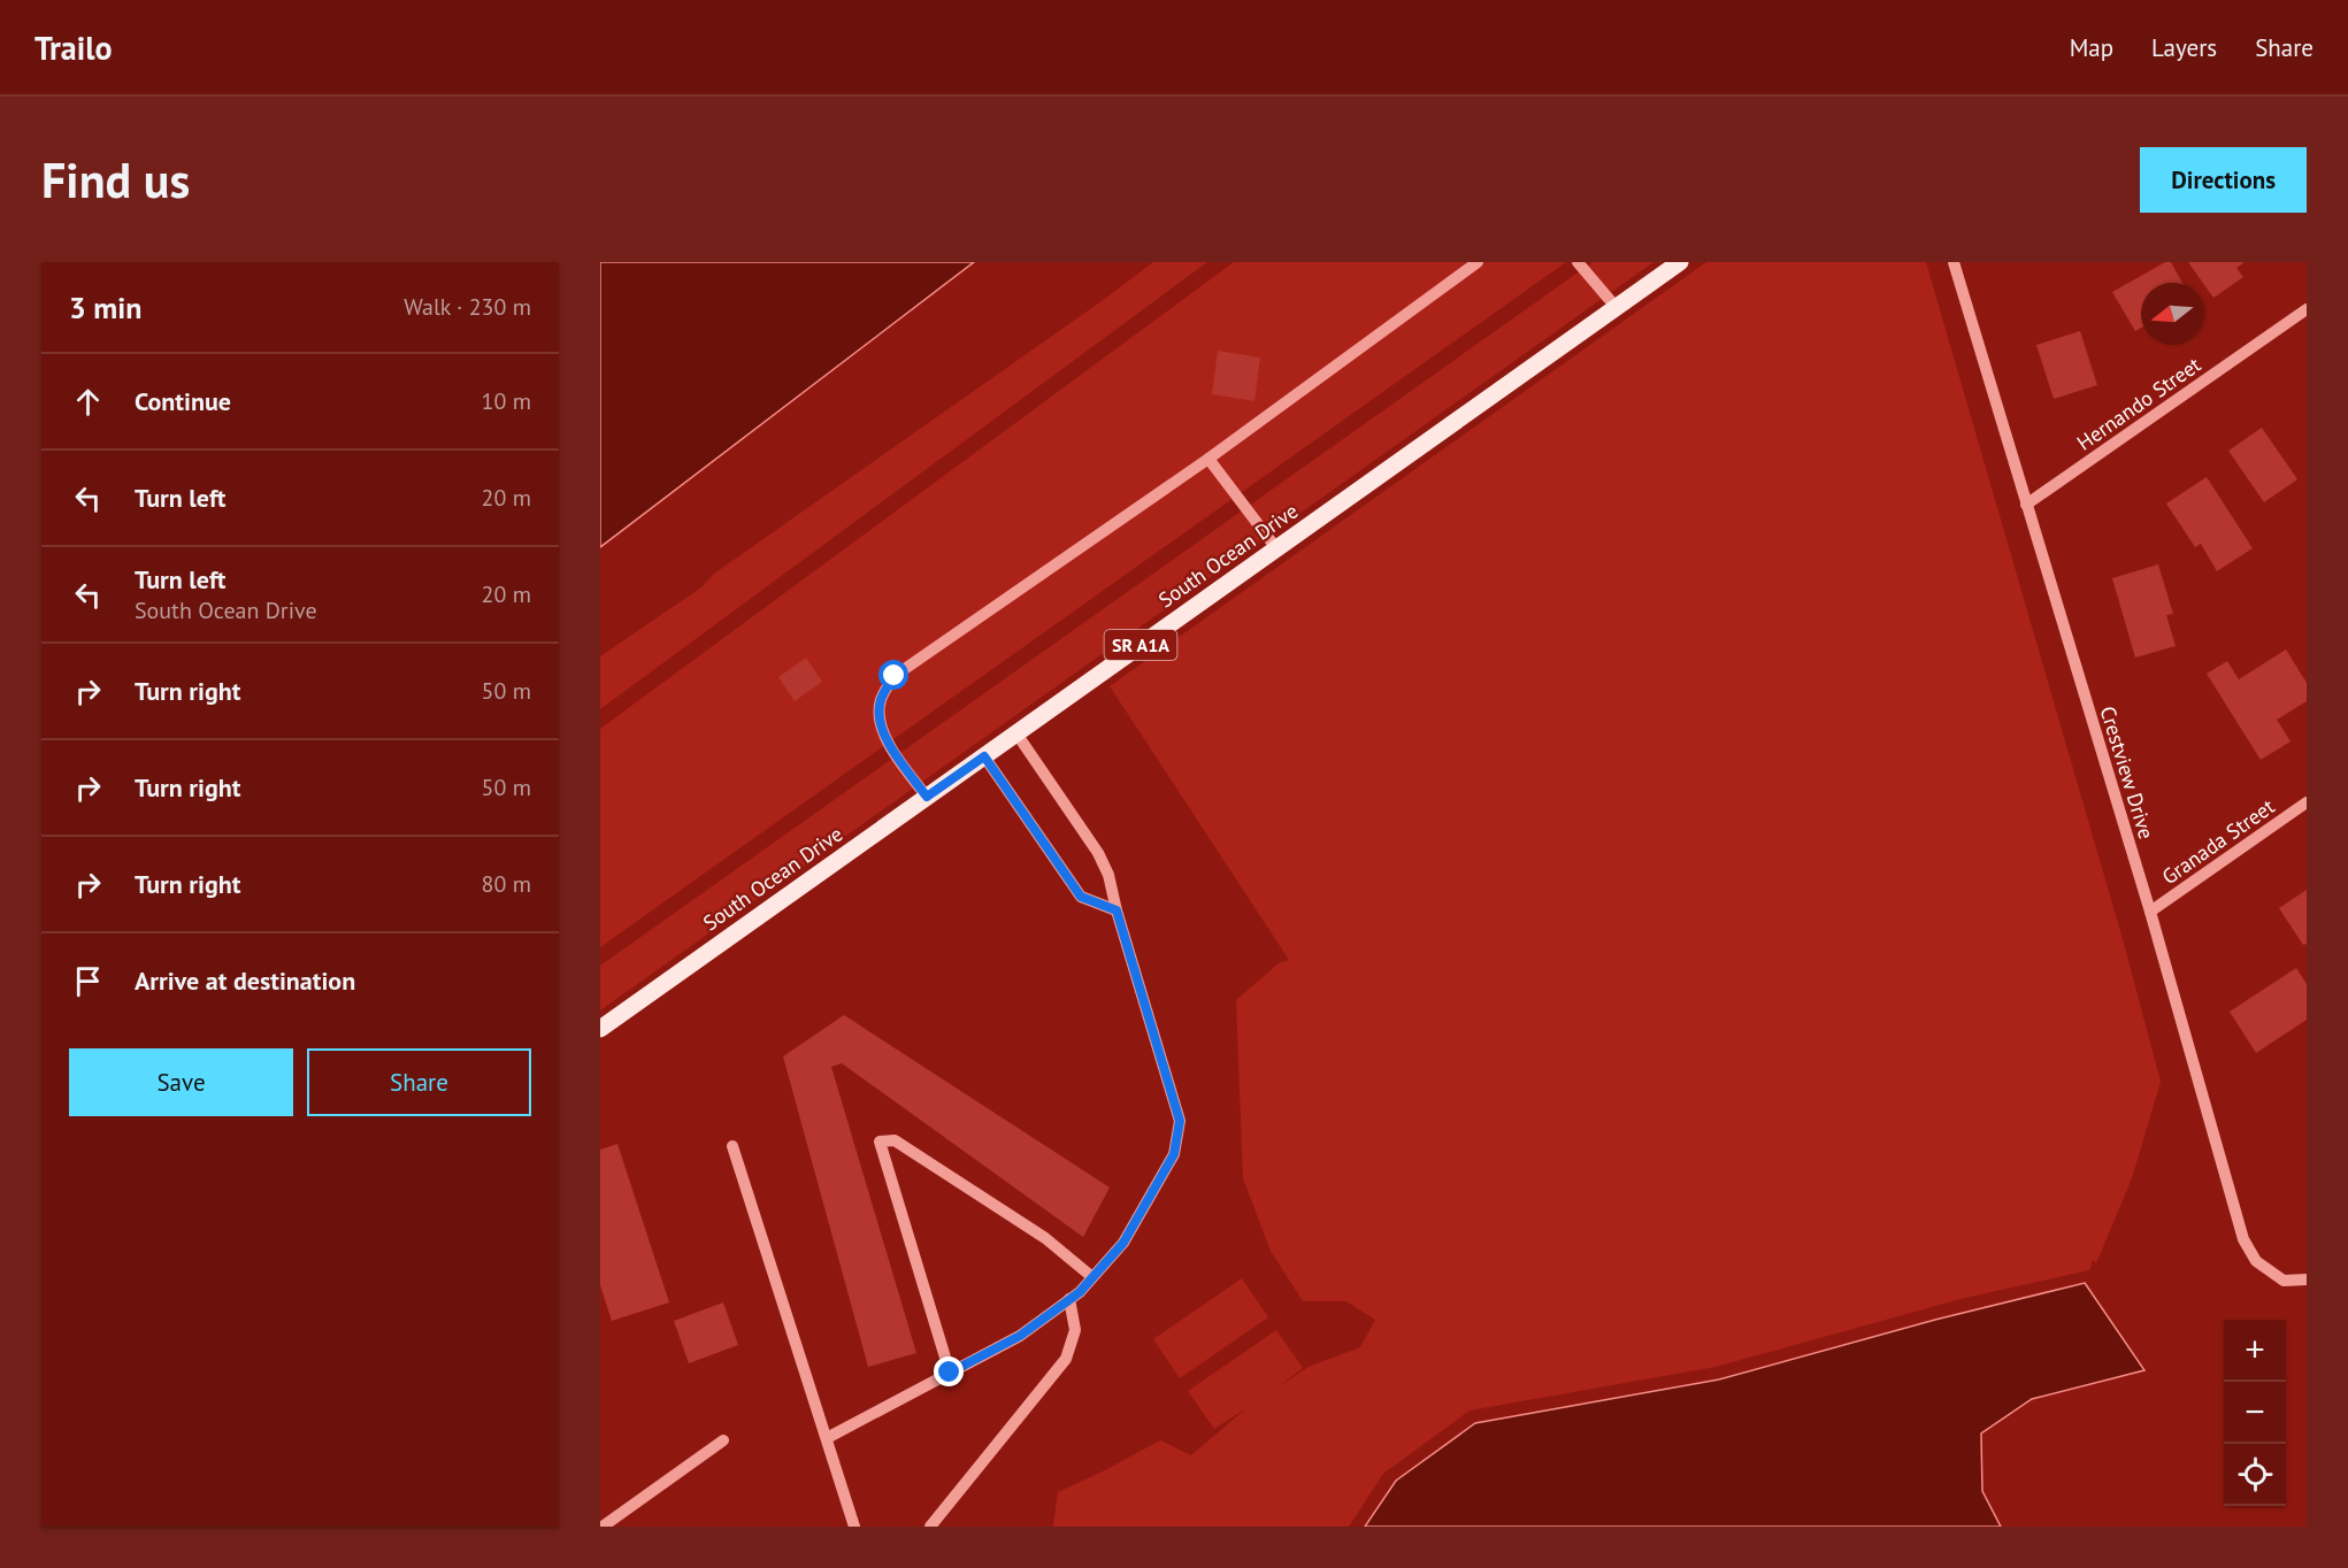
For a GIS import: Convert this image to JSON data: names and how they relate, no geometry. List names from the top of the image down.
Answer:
{
  "streets": {
    "main road": ["South Ocean Drive", "SR A1A"],
    "street": ["Hernando Street", "Crestview Drive", "Granada Street"]
  },
  "crossings": [
    ["Hernando Street", "Crestview Drive"],
    ["Crestview Drive", "Granada Street"]
  ],
  "north": "left",
  "page": {
    "header": "Trailo",
    "nav": ["Map", "Layers", "Share"],
    "buttons": [
      "Directions",
      ["Save", "Share"]
    ],
    "title": "Find us",
    "heading": ["3 min", "Walk · 230 m"],
    "list": [
      ["Continue", "10 m"],
      ["Turn left", "20 m"],
      ["Turn left", "South Ocean Drive", "20 m"],
      ["Turn right", "50 m"],
      ["Turn right", "50 m"],
      ["Turn right", "80 m"],
      "Arrive at destination"
    ],
    "map_buttons": ["+", "−"]
  }
}
